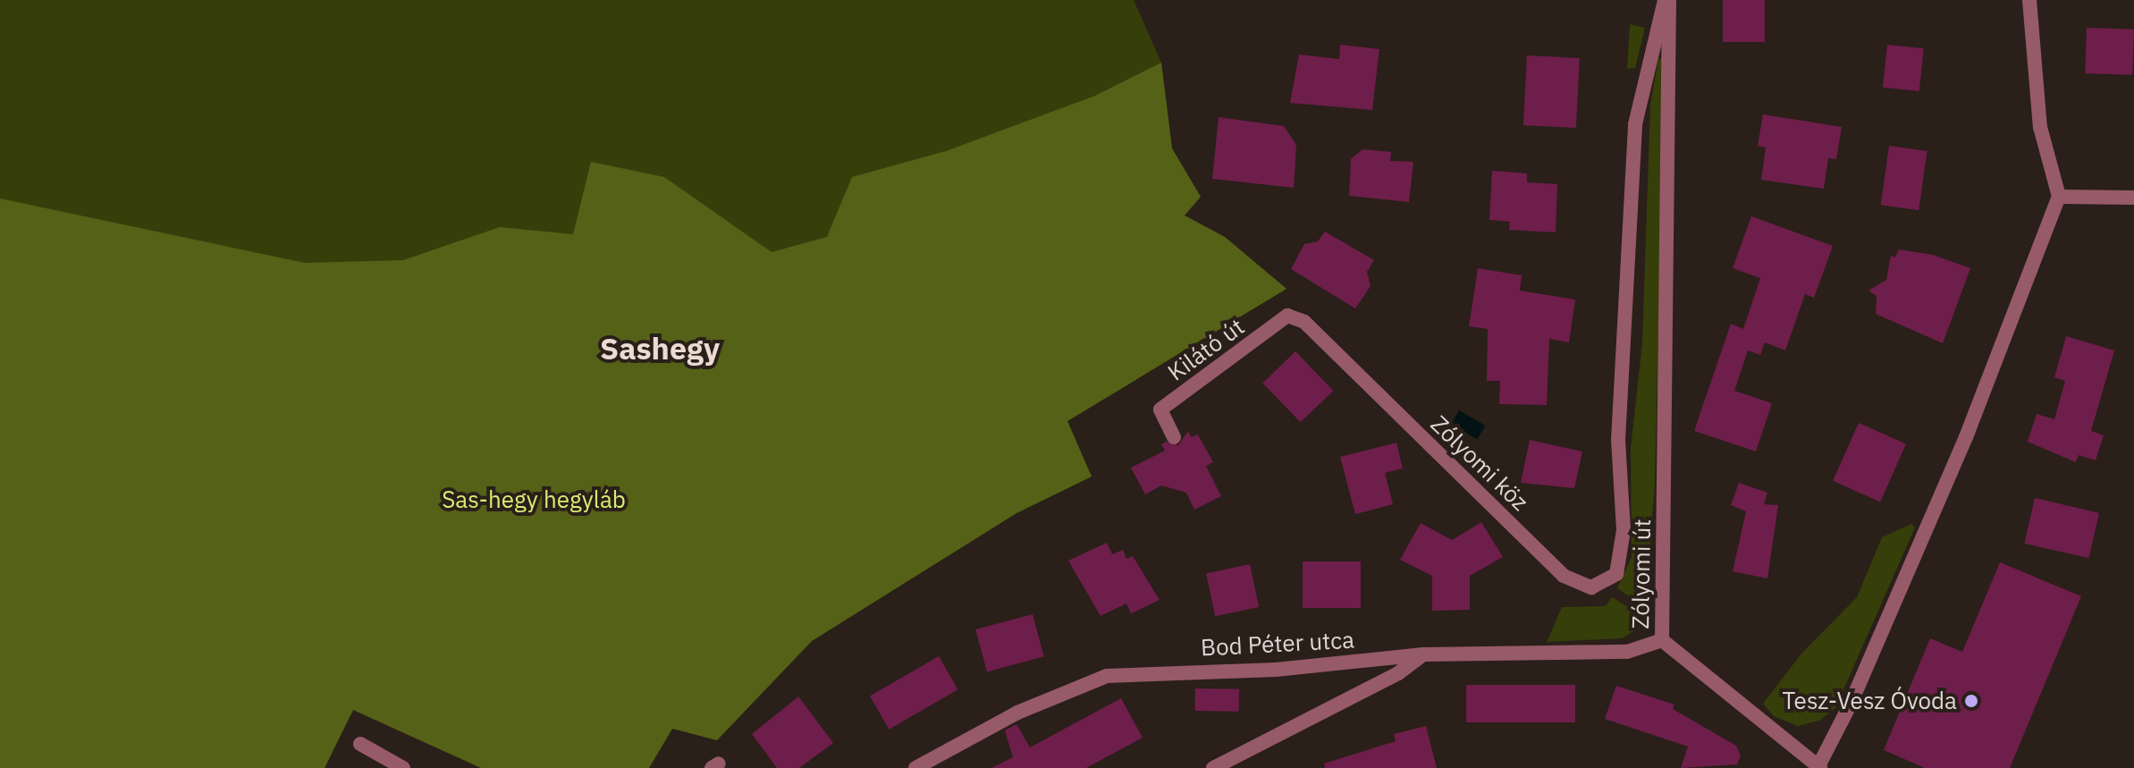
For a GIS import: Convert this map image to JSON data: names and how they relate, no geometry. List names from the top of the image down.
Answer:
{
  "streets": {
    "street": [
      "Kilátó út",
      "Zólyomi köz",
      "Zólyomi út",
      "Bod Péter utca"
    ]
  },
  "crossings": [
    ["Kilátó út", "Zólyomi köz"],
    ["Zólyomi köz", "Zólyomi út"],
    ["Zólyomi út", "Bod Péter utca"]
  ],
  "districts": ["Sashegy"],
  "parks": ["Sas-hegy hegyláb"],
  "places": ["Tesz-Vesz Óvoda"]
}
